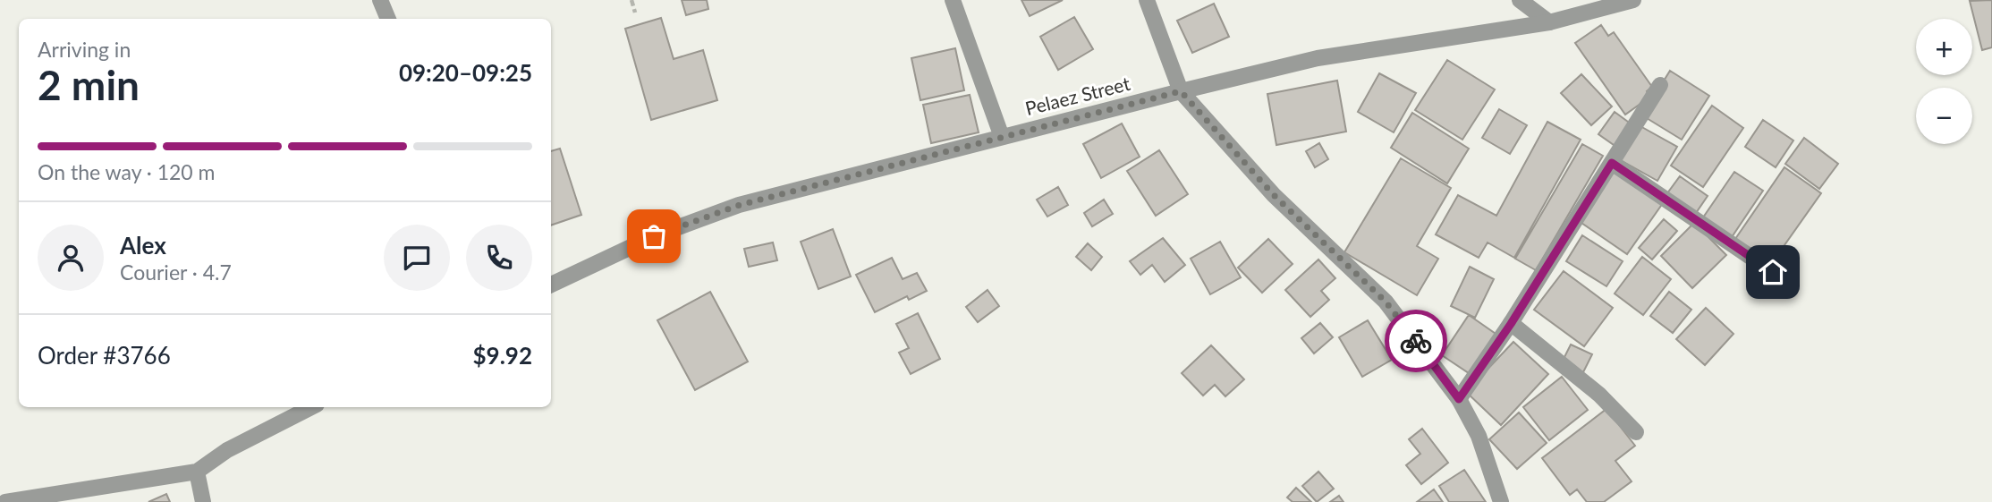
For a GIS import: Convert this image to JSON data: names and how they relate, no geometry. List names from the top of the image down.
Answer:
{
  "streets": {
    "street": ["Pelaez Street"]
  },
  "page": {
    "map_buttons": ["+", "−"],
    "heading": ["2 min", "Arriving in", "09:20–09:25"],
    "panel": [
      "Alex",
      "Courier · 4.7",
      "Order #3766",
      "$9.92"
    ],
    "bar": "On the way · 120 m"
  }
}
